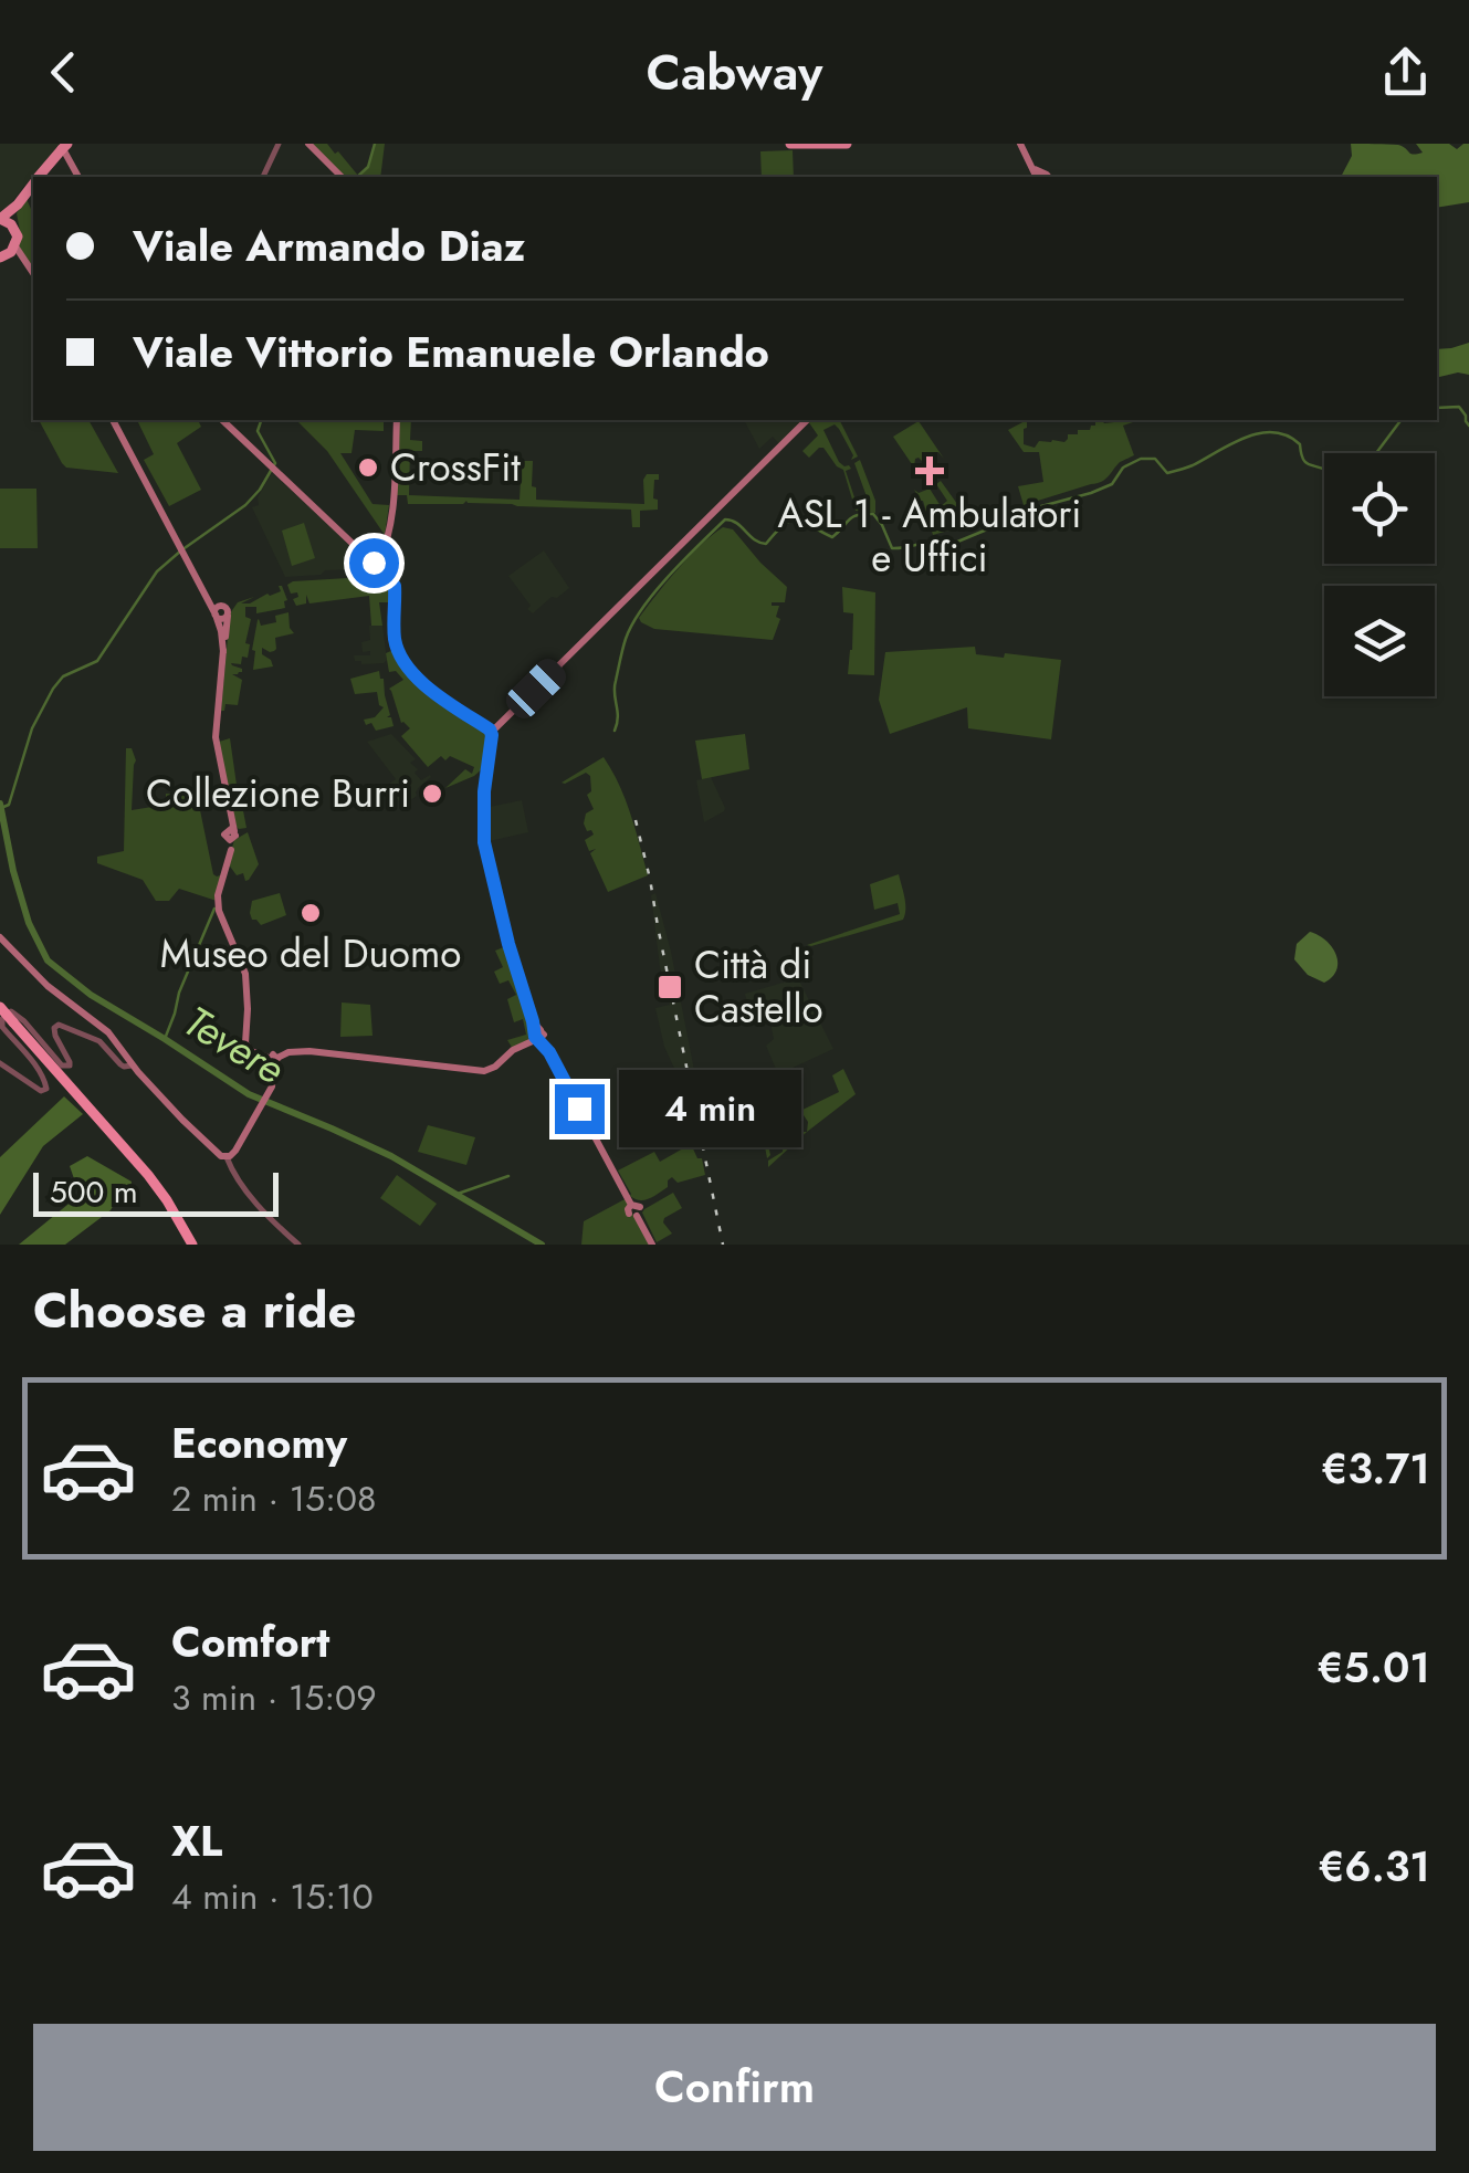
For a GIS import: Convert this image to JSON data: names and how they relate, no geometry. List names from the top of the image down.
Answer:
{
  "water": ["Tevere"],
  "places": {
    "other": ["CrossFit", "Collezione Burri", "Museo del Duomo"],
    "health": ["ASL 1 - Ambulatori e Uffici"],
    "transit": ["Città di Castello"]
  },
  "scale_bar": "500 m",
  "page": {
    "header": "Cabway",
    "banner": ["Viale Armando Diaz", "Viale Vittorio Emanuele Orlando"],
    "bubble": "4 min",
    "scale": "500 m",
    "heading": "Choose a ride",
    "list": [
      {
        "name": "Economy",
        "note": "2 min · 15:08",
        "value": "€3.71"
      },
      {
        "name": "Comfort",
        "note": "3 min · 15:09",
        "value": "€5.01"
      },
      {
        "name": "XL",
        "note": "4 min · 15:10",
        "value": "€6.31"
      }
    ],
    "buttons": "Confirm"
  }
}
